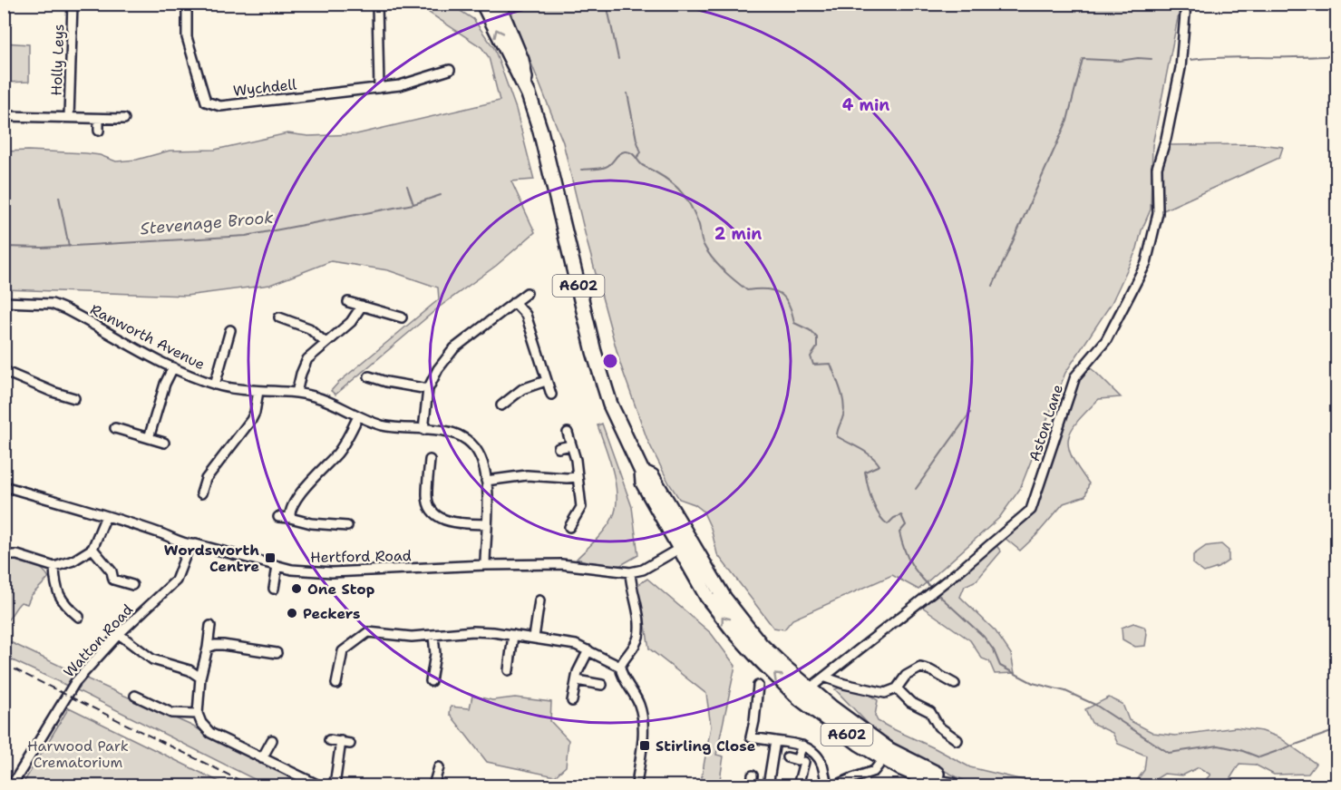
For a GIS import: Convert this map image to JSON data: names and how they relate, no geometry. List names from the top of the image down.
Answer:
{
  "streets": {
    "highway": ["A602"],
    "street": [
      "Holly Leys",
      "Wychdell",
      "Ranworth Avenue",
      "Aston Lane",
      "Hertford Road",
      "Watton Road"
    ]
  },
  "crossings": [
    ["A602", "Aston Lane"],
    ["A602", "Hertford Road"],
    ["Ranworth Avenue", "Hertford Road"],
    ["Hertford Road", "Watton Road"]
  ],
  "water": ["Stevenage Brook"],
  "parks": ["Harwood Park Crematorium"],
  "places": {
    "transit": ["Wordsworth Centre", "Stirling Close"],
    "other": ["One Stop", "Peckers"]
  },
  "rings": ["4 min", "2 min"]
}
